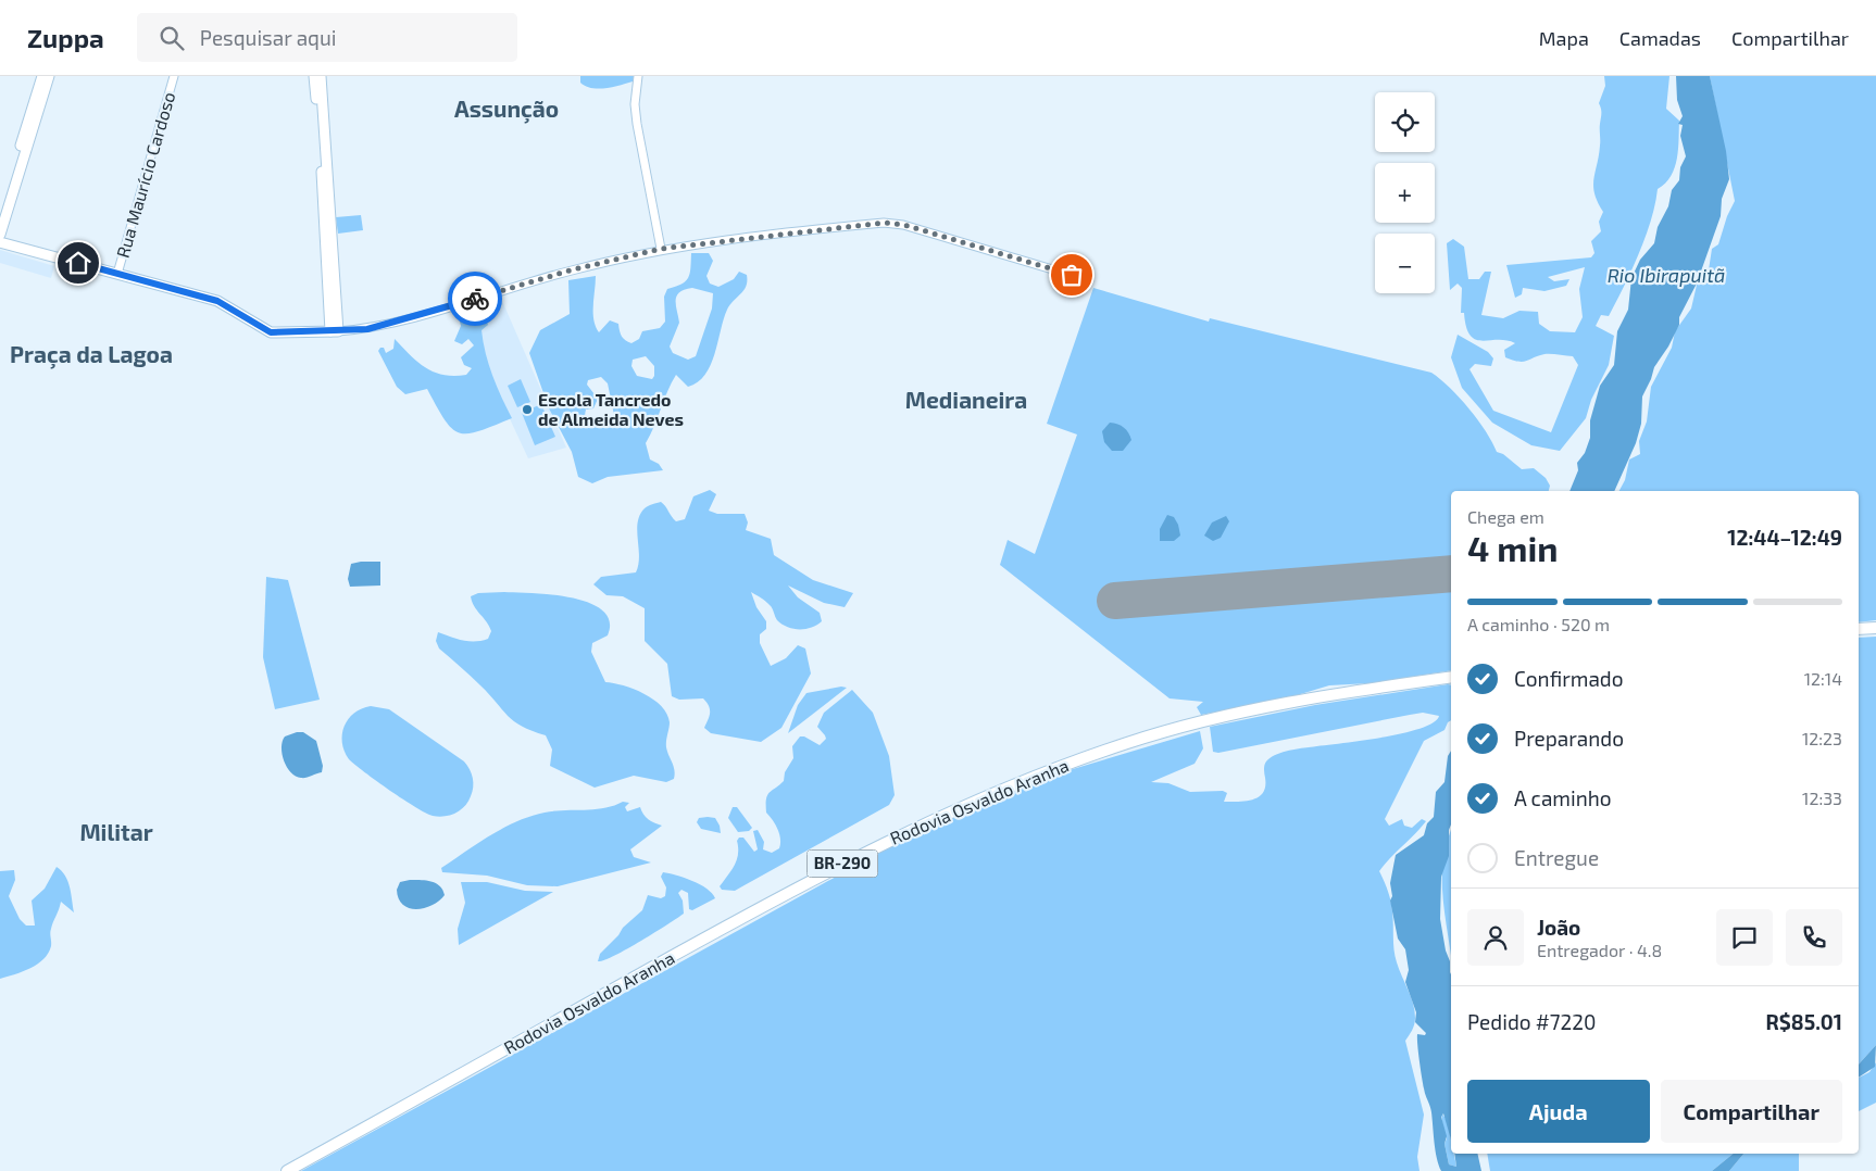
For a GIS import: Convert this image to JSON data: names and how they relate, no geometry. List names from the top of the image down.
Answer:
{
  "streets": {
    "highway": ["Rodovia Osvaldo Aranha", "BR-290"],
    "street": ["Rua Maurício Cardoso"]
  },
  "districts": [
    "Assunção",
    "Praça da Lagoa",
    "Medianeira",
    "Militar"
  ],
  "water": ["Rio Ibirapuitã"],
  "places": ["Escola Tancredo de Almeida Neves"],
  "page": {
    "header": "Zuppa",
    "search": "Pesquisar aqui",
    "nav": ["Mapa", "Camadas", "Compartilhar"],
    "map_buttons": ["+", "−"],
    "heading": ["4 min", "Chega em", "12:44–12:49"],
    "panel": [
      "João",
      "Entregador · 4.8",
      "Pedido #7220",
      "R$85.01"
    ],
    "bar": "A caminho · 520 m",
    "list": [
      ["Confirmado", "12:14"],
      ["Preparando", "12:23"],
      ["A caminho", "12:33"],
      "Entregue"
    ],
    "buttons": ["Ajuda", "Compartilhar"]
  }
}
